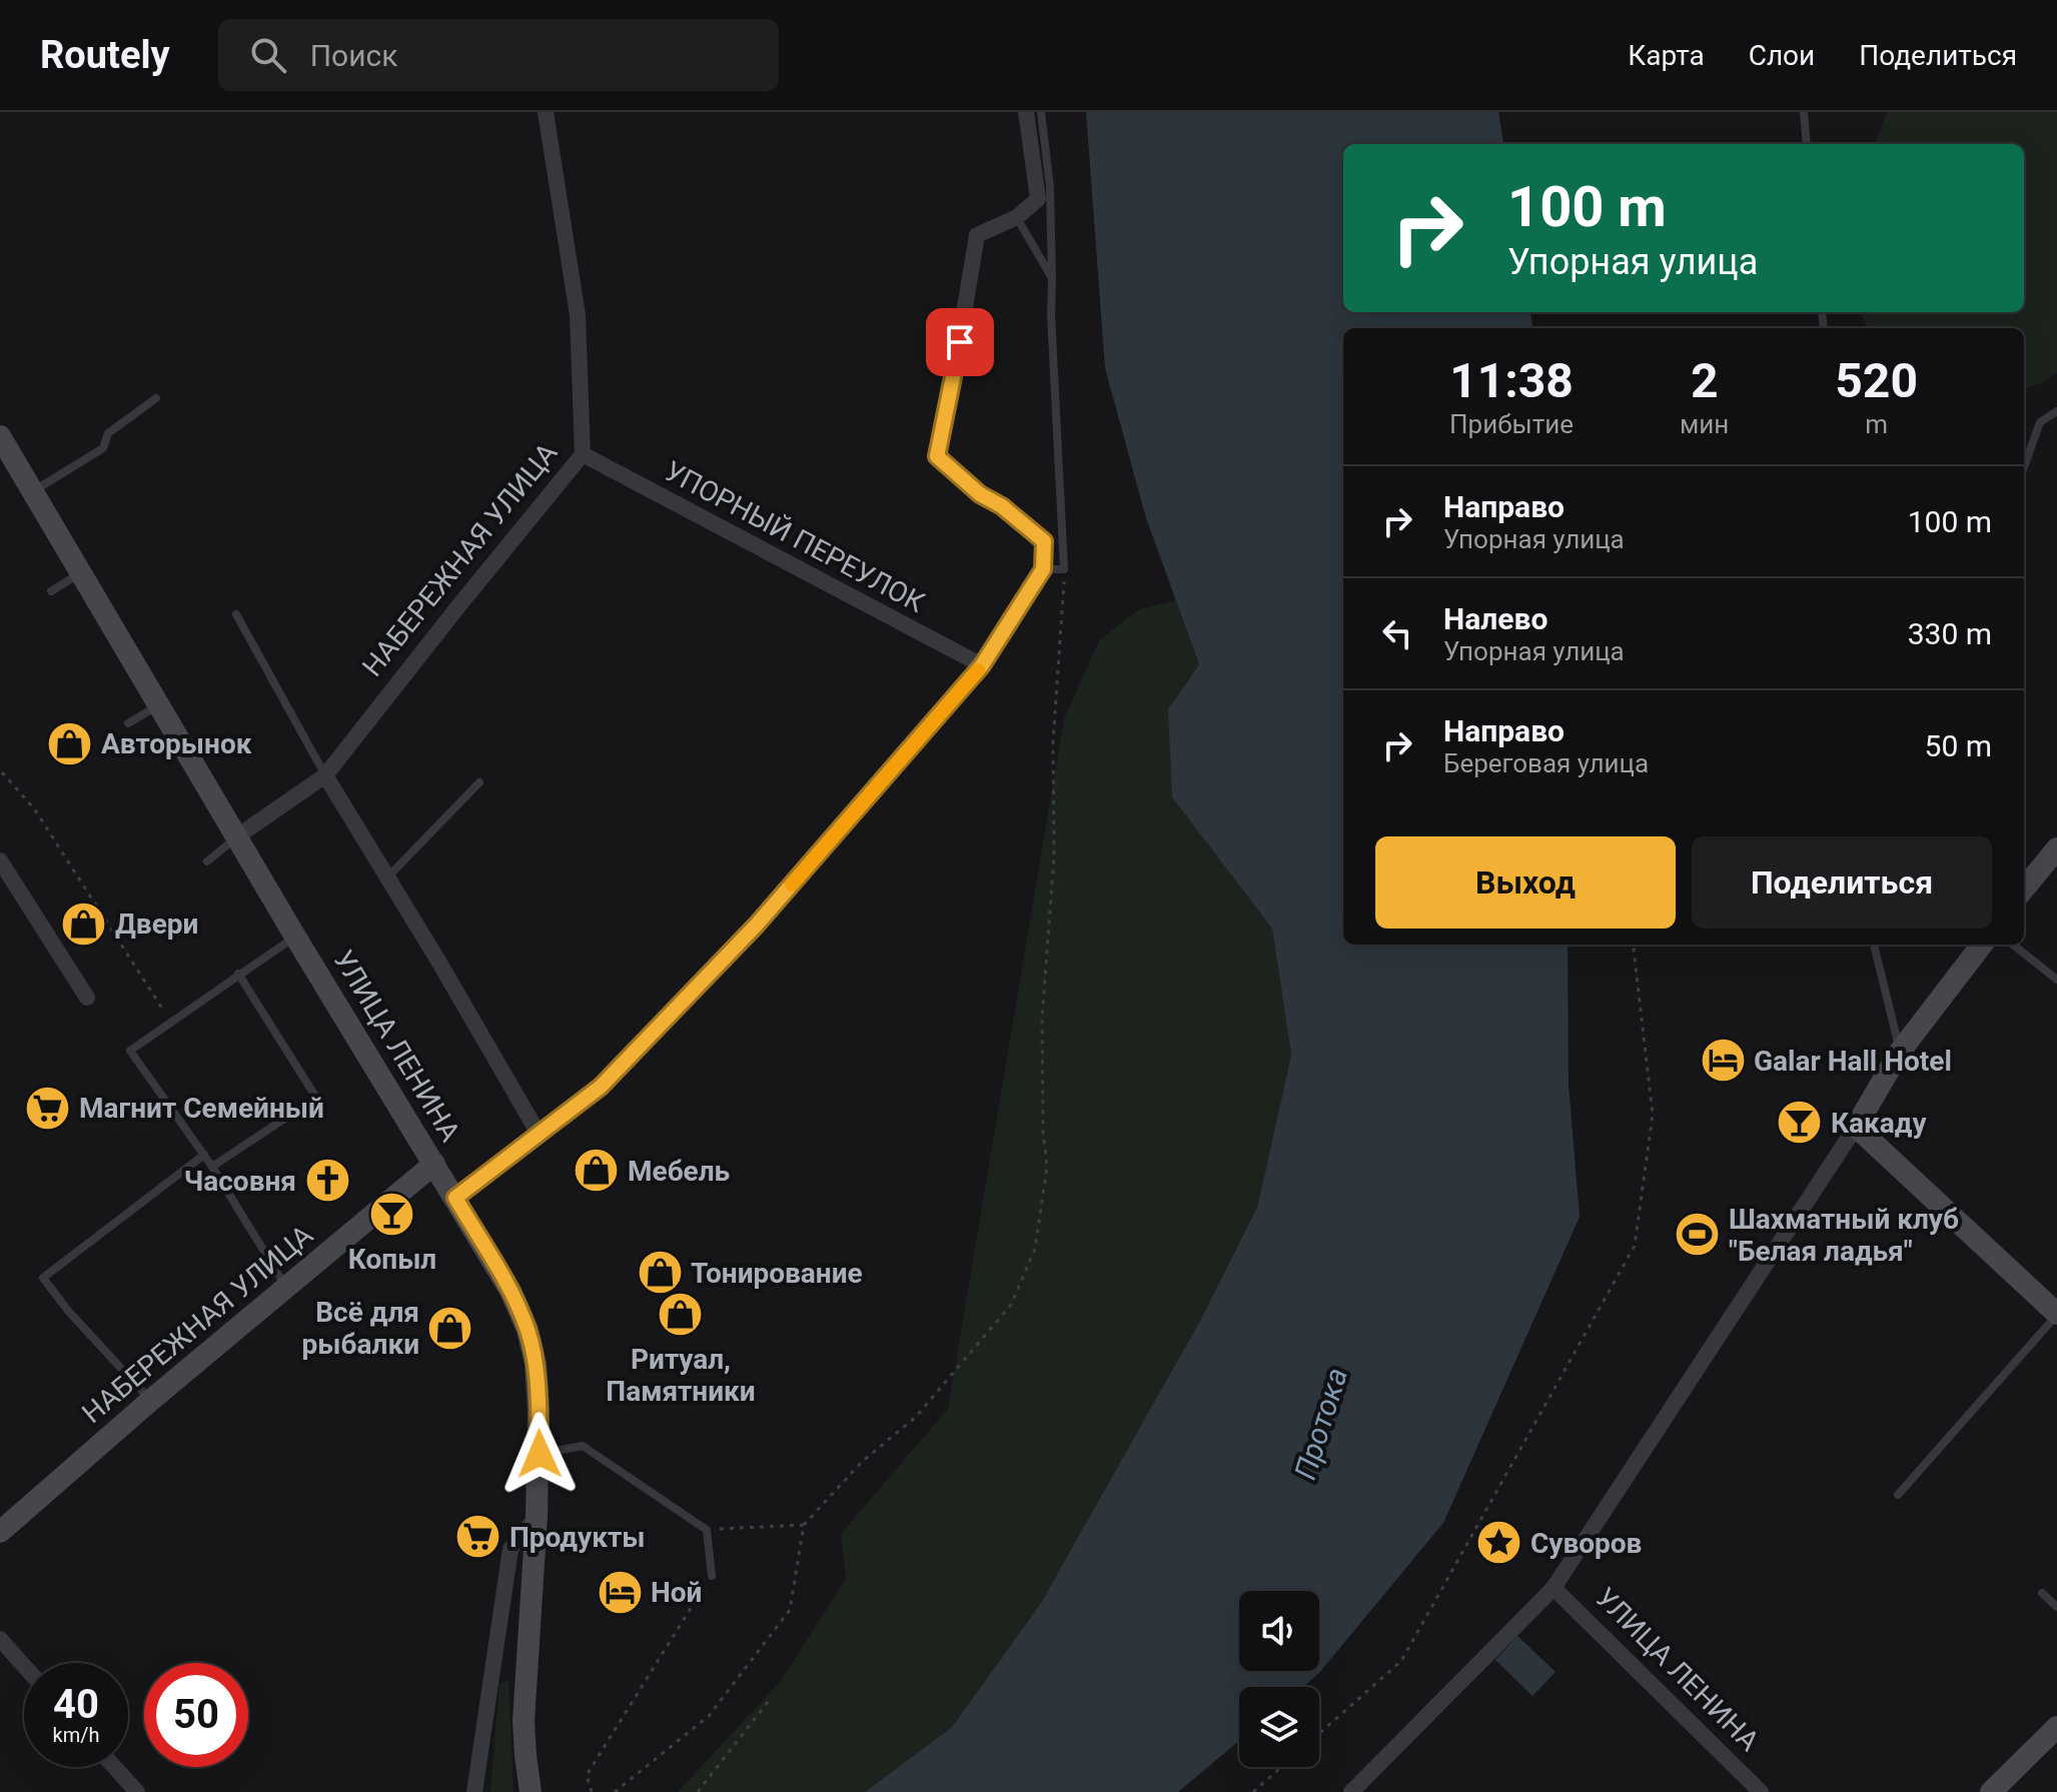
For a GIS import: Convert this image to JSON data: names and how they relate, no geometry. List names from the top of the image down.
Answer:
{
  "streets": {
    "main road": ["НАБЕРЕЖНАЯ УЛИЦА", "УЛИЦА ЛЕНИНА"],
    "street": ["УПОРНЫЙ ПЕРЕУЛОК"]
  },
  "crossings": [
    ["УПОРНЫЙ ПЕРЕУЛОК", "НАБЕРЕЖНАЯ УЛИЦА"],
    ["НАБЕРЕЖНАЯ УЛИЦА", "УЛИЦА ЛЕНИНА"]
  ],
  "water": ["Протока"],
  "places": {
    "shop": [
      "Авторынок",
      "Двери",
      "Мебель",
      "Тонирование",
      "Ритуал, Памятники",
      "Всё для рыбалки"
    ],
    "hotel": ["Galar Hall Hotel", "Ной"],
    "supermarket": ["Магнит Семейный", "Продукты"],
    "bar": ["Какаду", "Копыл"],
    "church": ["Часовня"],
    "sports": ["Шахматный клуб \"Белая ладья\""],
    "place": ["Суворов"]
  },
  "page": {
    "header": "Routely",
    "search": "Поиск",
    "nav": ["Карта", "Слои", "Поделиться"],
    "turn": ["100 m", "Упорная улица"],
    "eta": [
      "11:38",
      "Прибытие",
      "2",
      "мин",
      "520",
      "m"
    ],
    "list": [
      {
        "name": "Направо",
        "note": "Упорная улица",
        "value": "100 m"
      },
      {
        "name": "Налево",
        "note": "Упорная улица",
        "value": "330 m"
      },
      {
        "name": "Направо",
        "note": "Береговая улица",
        "value": "50 m"
      }
    ],
    "buttons": ["Выход", "Поделиться"],
    "speed": "40 km/h",
    "limit": "50"
  }
}
